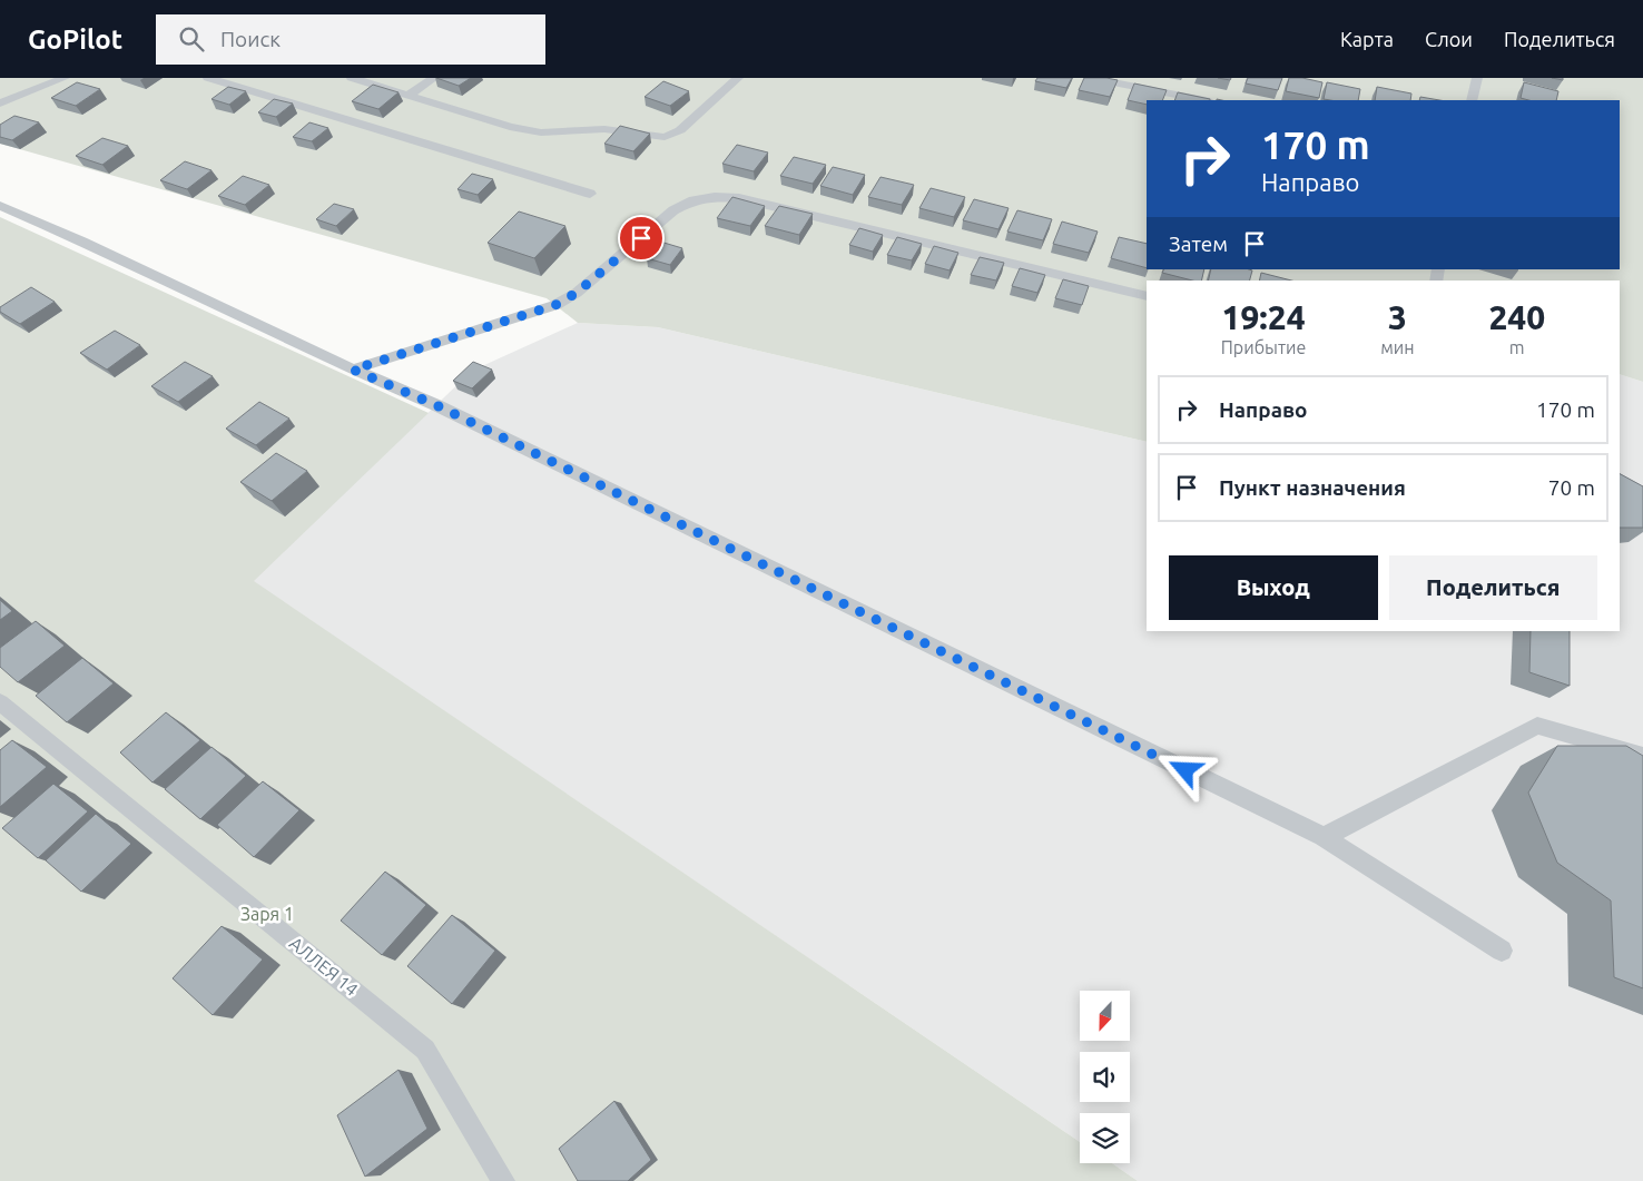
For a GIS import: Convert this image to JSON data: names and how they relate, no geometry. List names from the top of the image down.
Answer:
{
  "streets": {
    "lane": ["АЛЛЕЯ 14"]
  },
  "parks": ["Заря 1"],
  "north": "bottom",
  "page": {
    "header": "GoPilot",
    "search": "Поиск",
    "nav": ["Карта", "Слои", "Поделиться"],
    "turn": ["170 m", "Направо"],
    "then": "Затем",
    "eta": [
      "19:24",
      "Прибытие",
      "3",
      "мин",
      "240",
      "m"
    ],
    "list": [
      {
        "name": "Направо",
        "value": "170 m"
      },
      {
        "name": "Пункт назначения",
        "value": "70 m"
      }
    ],
    "buttons": ["Выход", "Поделиться"]
  }
}
